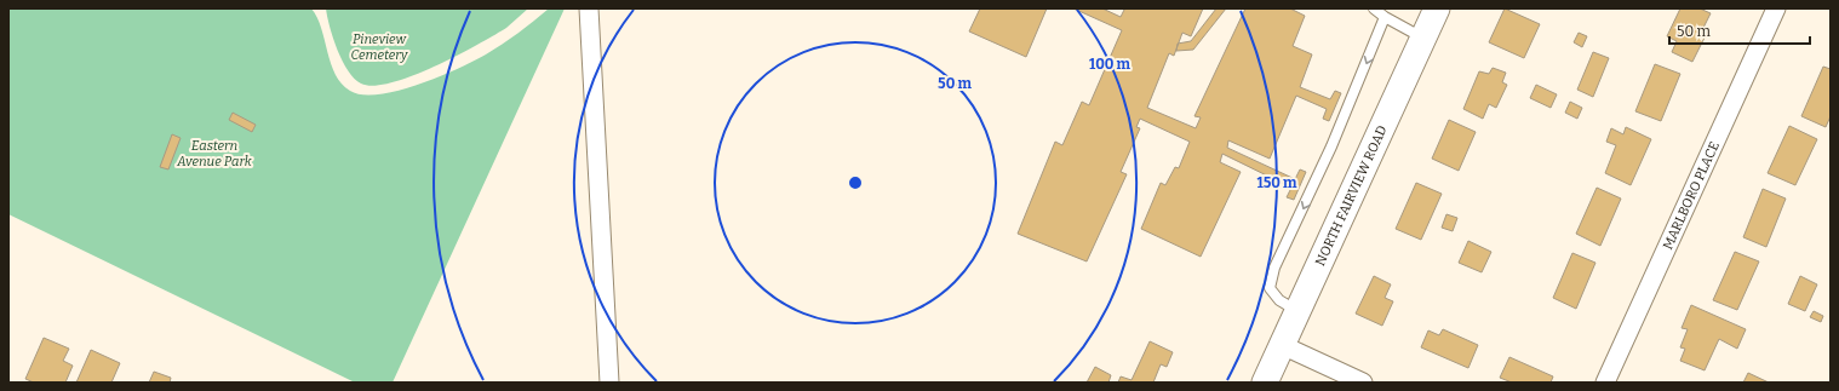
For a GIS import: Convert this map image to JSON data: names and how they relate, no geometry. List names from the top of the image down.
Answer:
{
  "streets": {
    "main road": ["NORTH FAIRVIEW ROAD"],
    "street": ["MARLBORO PLACE"]
  },
  "parks": ["Pineview Cemetery", "Eastern Avenue Park"],
  "scale_bar": "50 m",
  "rings": ["100 m", "50 m", "150 m"]
}
